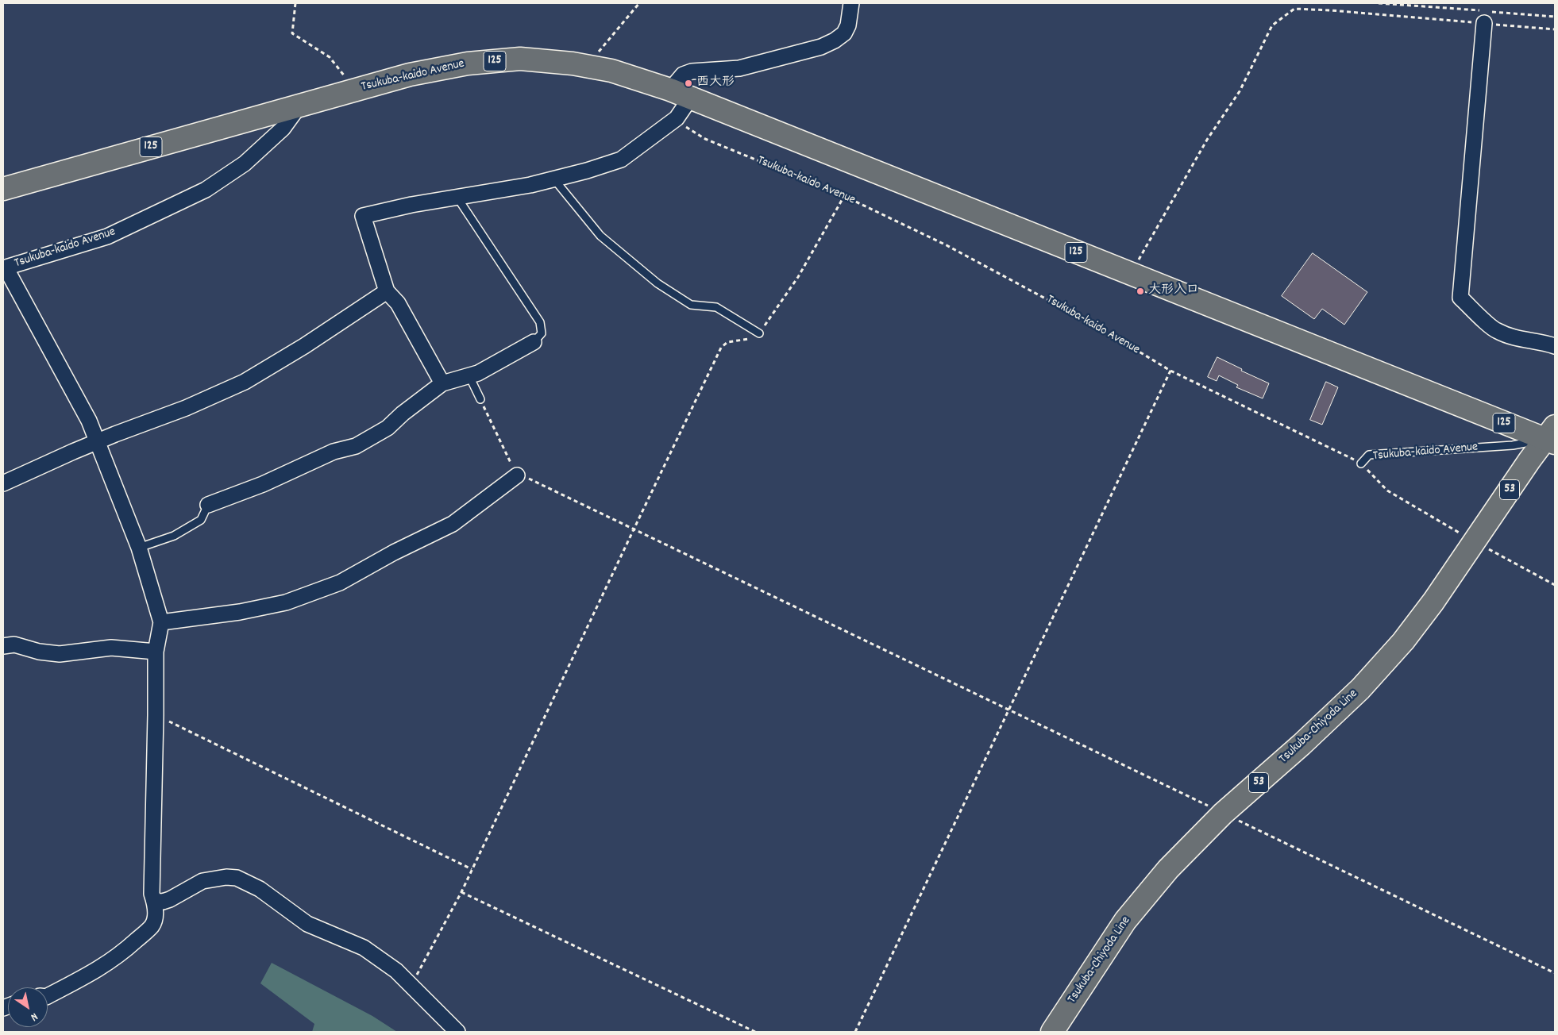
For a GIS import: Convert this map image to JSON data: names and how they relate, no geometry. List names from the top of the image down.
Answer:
{
  "streets": {
    "main road": [
      "125",
      "Tsukuba-kaido Avenue",
      "53",
      "Tsukuba-Chiyoda Line"
    ]
  },
  "crossings": [
    ["Tsukuba-kaido Avenue", "Tsukuba-Chiyoda Line"]
  ],
  "places": ["西大形", "大形入口"],
  "north": "bottom right"
}
